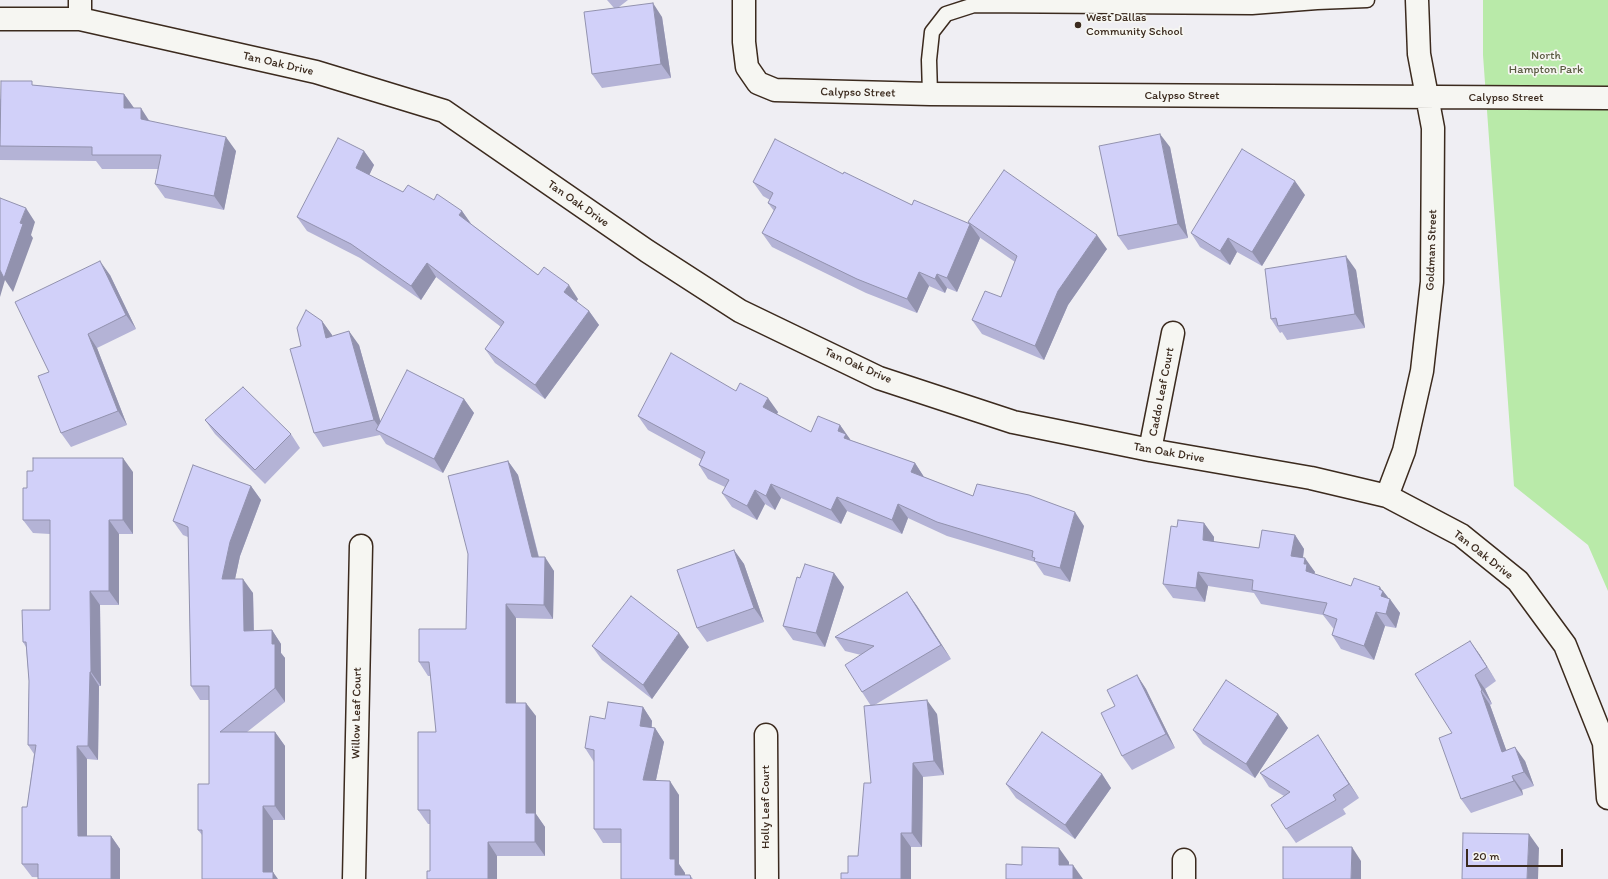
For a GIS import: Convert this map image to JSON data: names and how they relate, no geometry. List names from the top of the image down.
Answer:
{
  "streets": {
    "street": [
      "Tan Oak Drive",
      "Calypso Street",
      "Goldman Street",
      "Caddo Leaf Court",
      "Willow Leaf Court",
      "Holly Leaf Court"
    ]
  },
  "crossings": [
    ["Tan Oak Drive", "Goldman Street"],
    ["Tan Oak Drive", "Caddo Leaf Court"],
    ["Calypso Street", "Goldman Street"]
  ],
  "parks": ["North Hampton Park"],
  "places": ["West Dallas Community School"],
  "scale_bar": "20 m"
}
